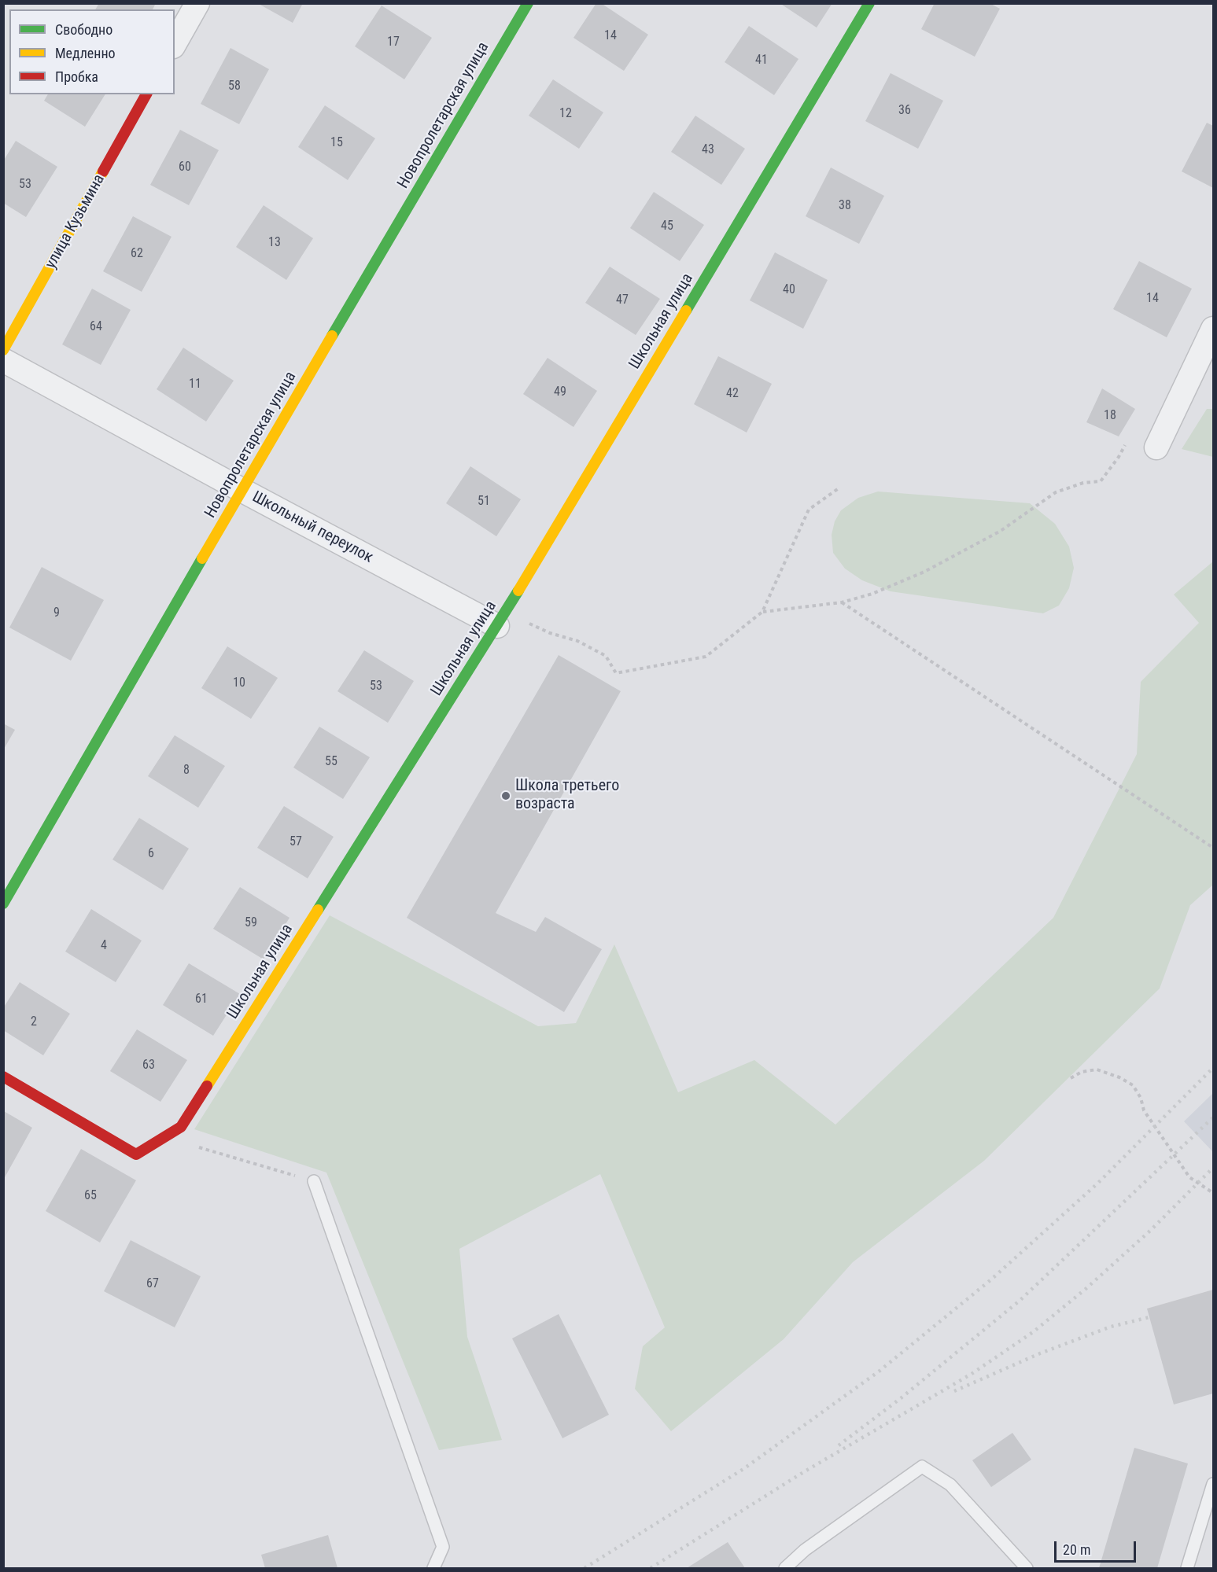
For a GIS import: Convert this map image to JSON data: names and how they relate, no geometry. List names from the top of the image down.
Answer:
{
  "streets": {
    "street": [
      "Новопролетарская улица",
      "улица Кузьмина",
      "Школьная улица",
      "Школьный переулок"
    ]
  },
  "crossings": [
    ["Новопролетарская улица", "Школьный переулок"],
    ["Школьная улица", "Школьный переулок"]
  ],
  "places": ["Школа третьего возраста"],
  "house_numbers": [
    "14",
    "17",
    "41",
    "58",
    "36",
    "12",
    "15",
    "43",
    "60",
    "53",
    "38",
    "45",
    "13",
    "62",
    "40",
    "14",
    "47",
    "64",
    "11",
    "49",
    "42",
    "18",
    "51",
    "9",
    "10",
    "53",
    "55",
    "8",
    "57",
    "6",
    "59",
    "4",
    "61",
    "2",
    "63",
    "65",
    "67"
  ],
  "legend": ["Свободно", "Медленно", "Пробка"],
  "scale_bar": "20 m"
}
